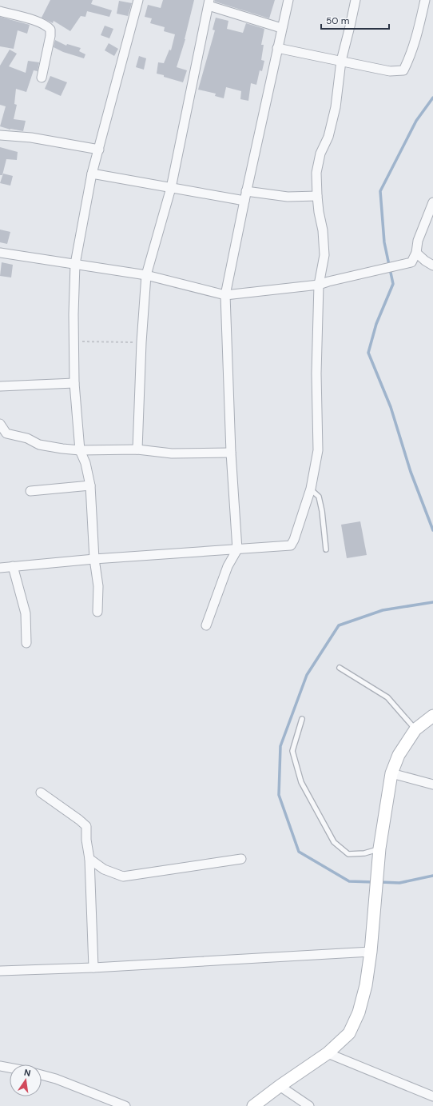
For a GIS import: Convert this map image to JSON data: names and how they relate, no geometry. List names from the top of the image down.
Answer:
{
  "scale_bar": "50 m",
  "north": "top"
}
